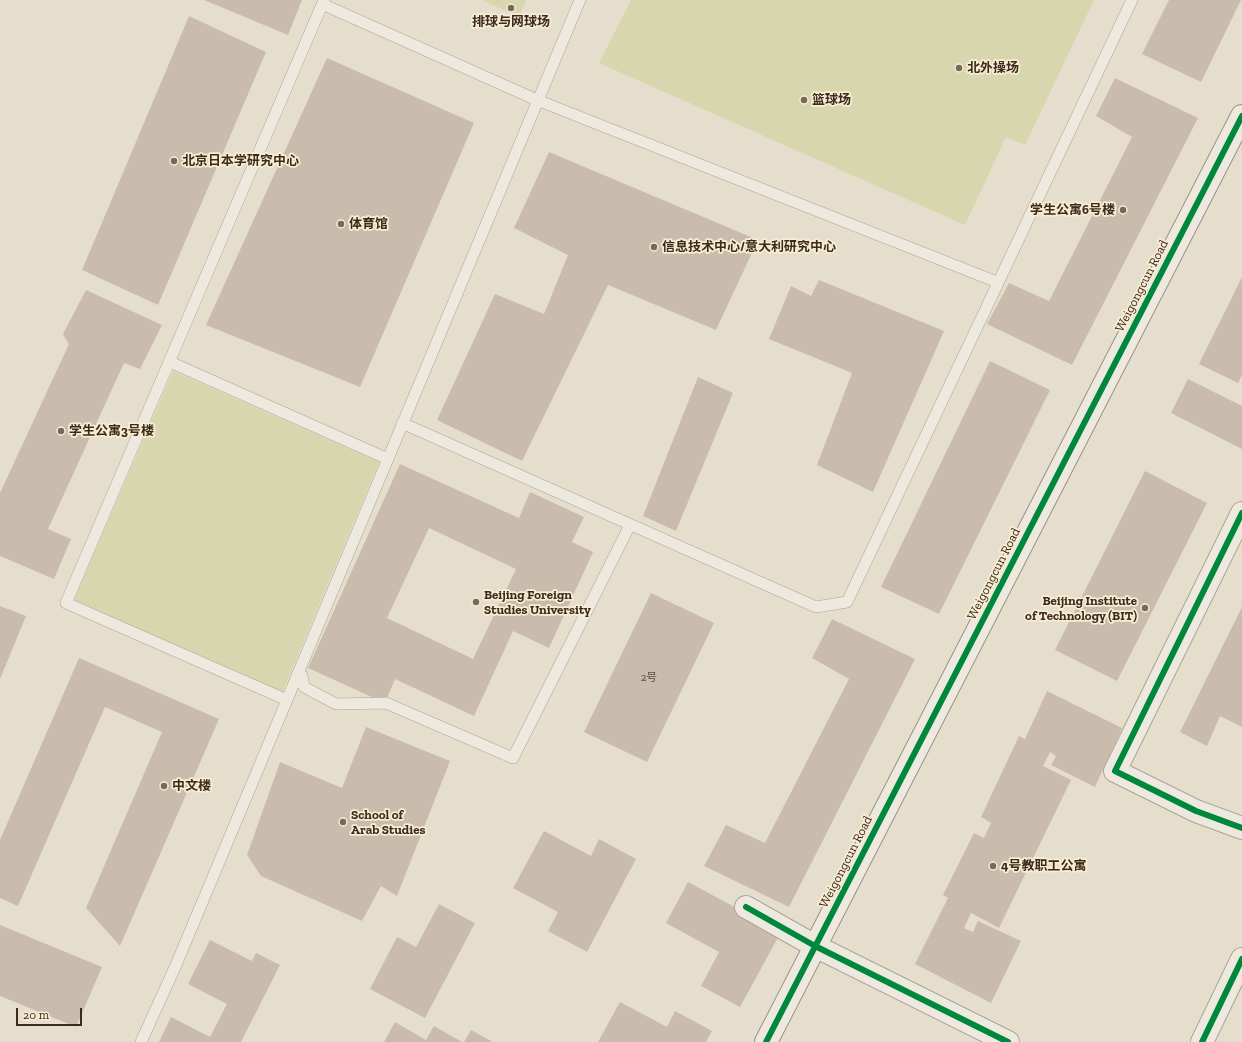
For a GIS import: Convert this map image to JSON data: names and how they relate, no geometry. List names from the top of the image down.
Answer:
{
  "streets": {
    "street": ["Weigongcun Road"]
  },
  "places": [
    "排球与网球场",
    "北外操场",
    "篮球场",
    "北京日本学研究中心",
    "学生公寓6号楼",
    "体育馆",
    "信息技术中心/意大利研究中心",
    "学生公寓3号楼",
    "Beijing Foreign Studies University",
    "Beijing Institute of Technology (BIT)",
    "中文楼",
    "School of Arab Studies",
    "4号教职工公寓"
  ],
  "house_numbers": ["2号"],
  "scale_bar": "20 m"
}
